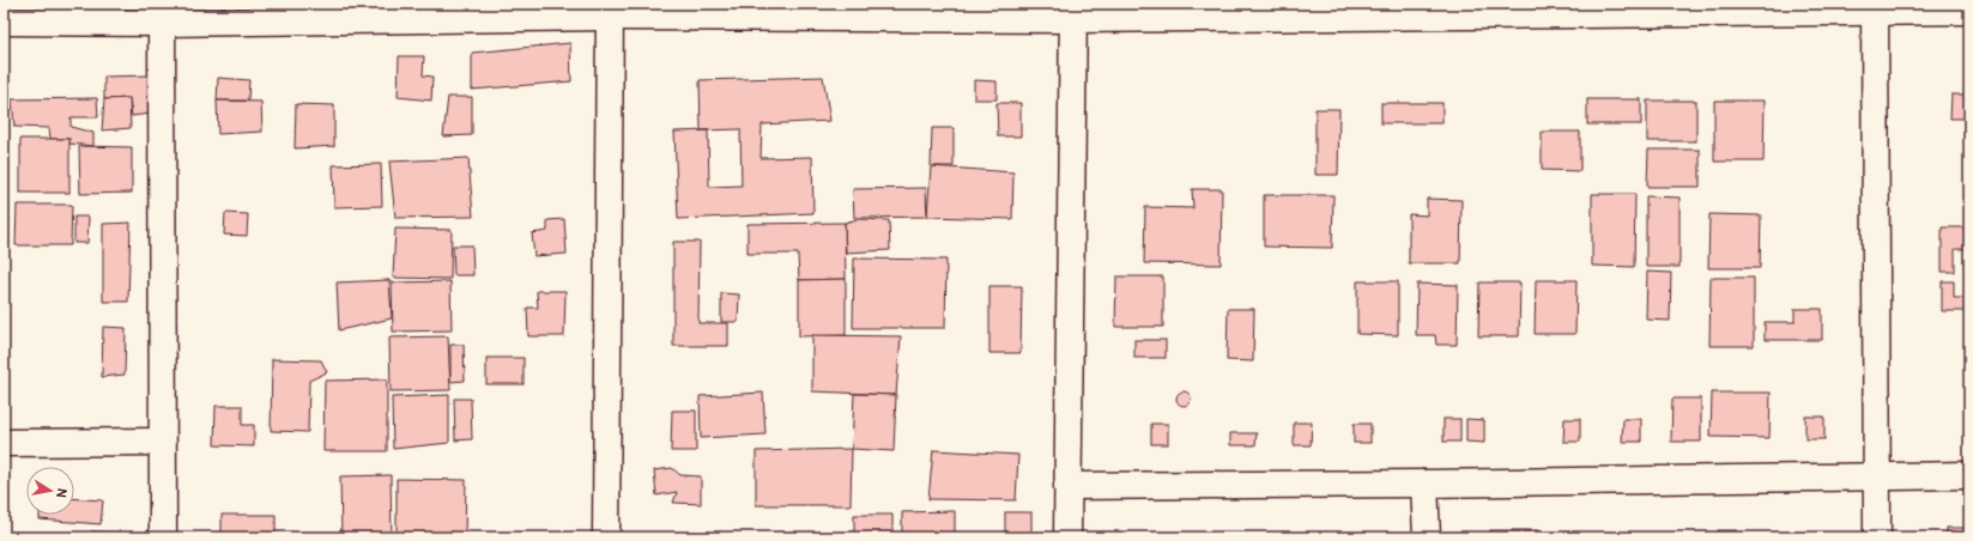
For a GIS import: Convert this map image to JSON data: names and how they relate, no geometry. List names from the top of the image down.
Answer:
{
  "north": "right"
}
